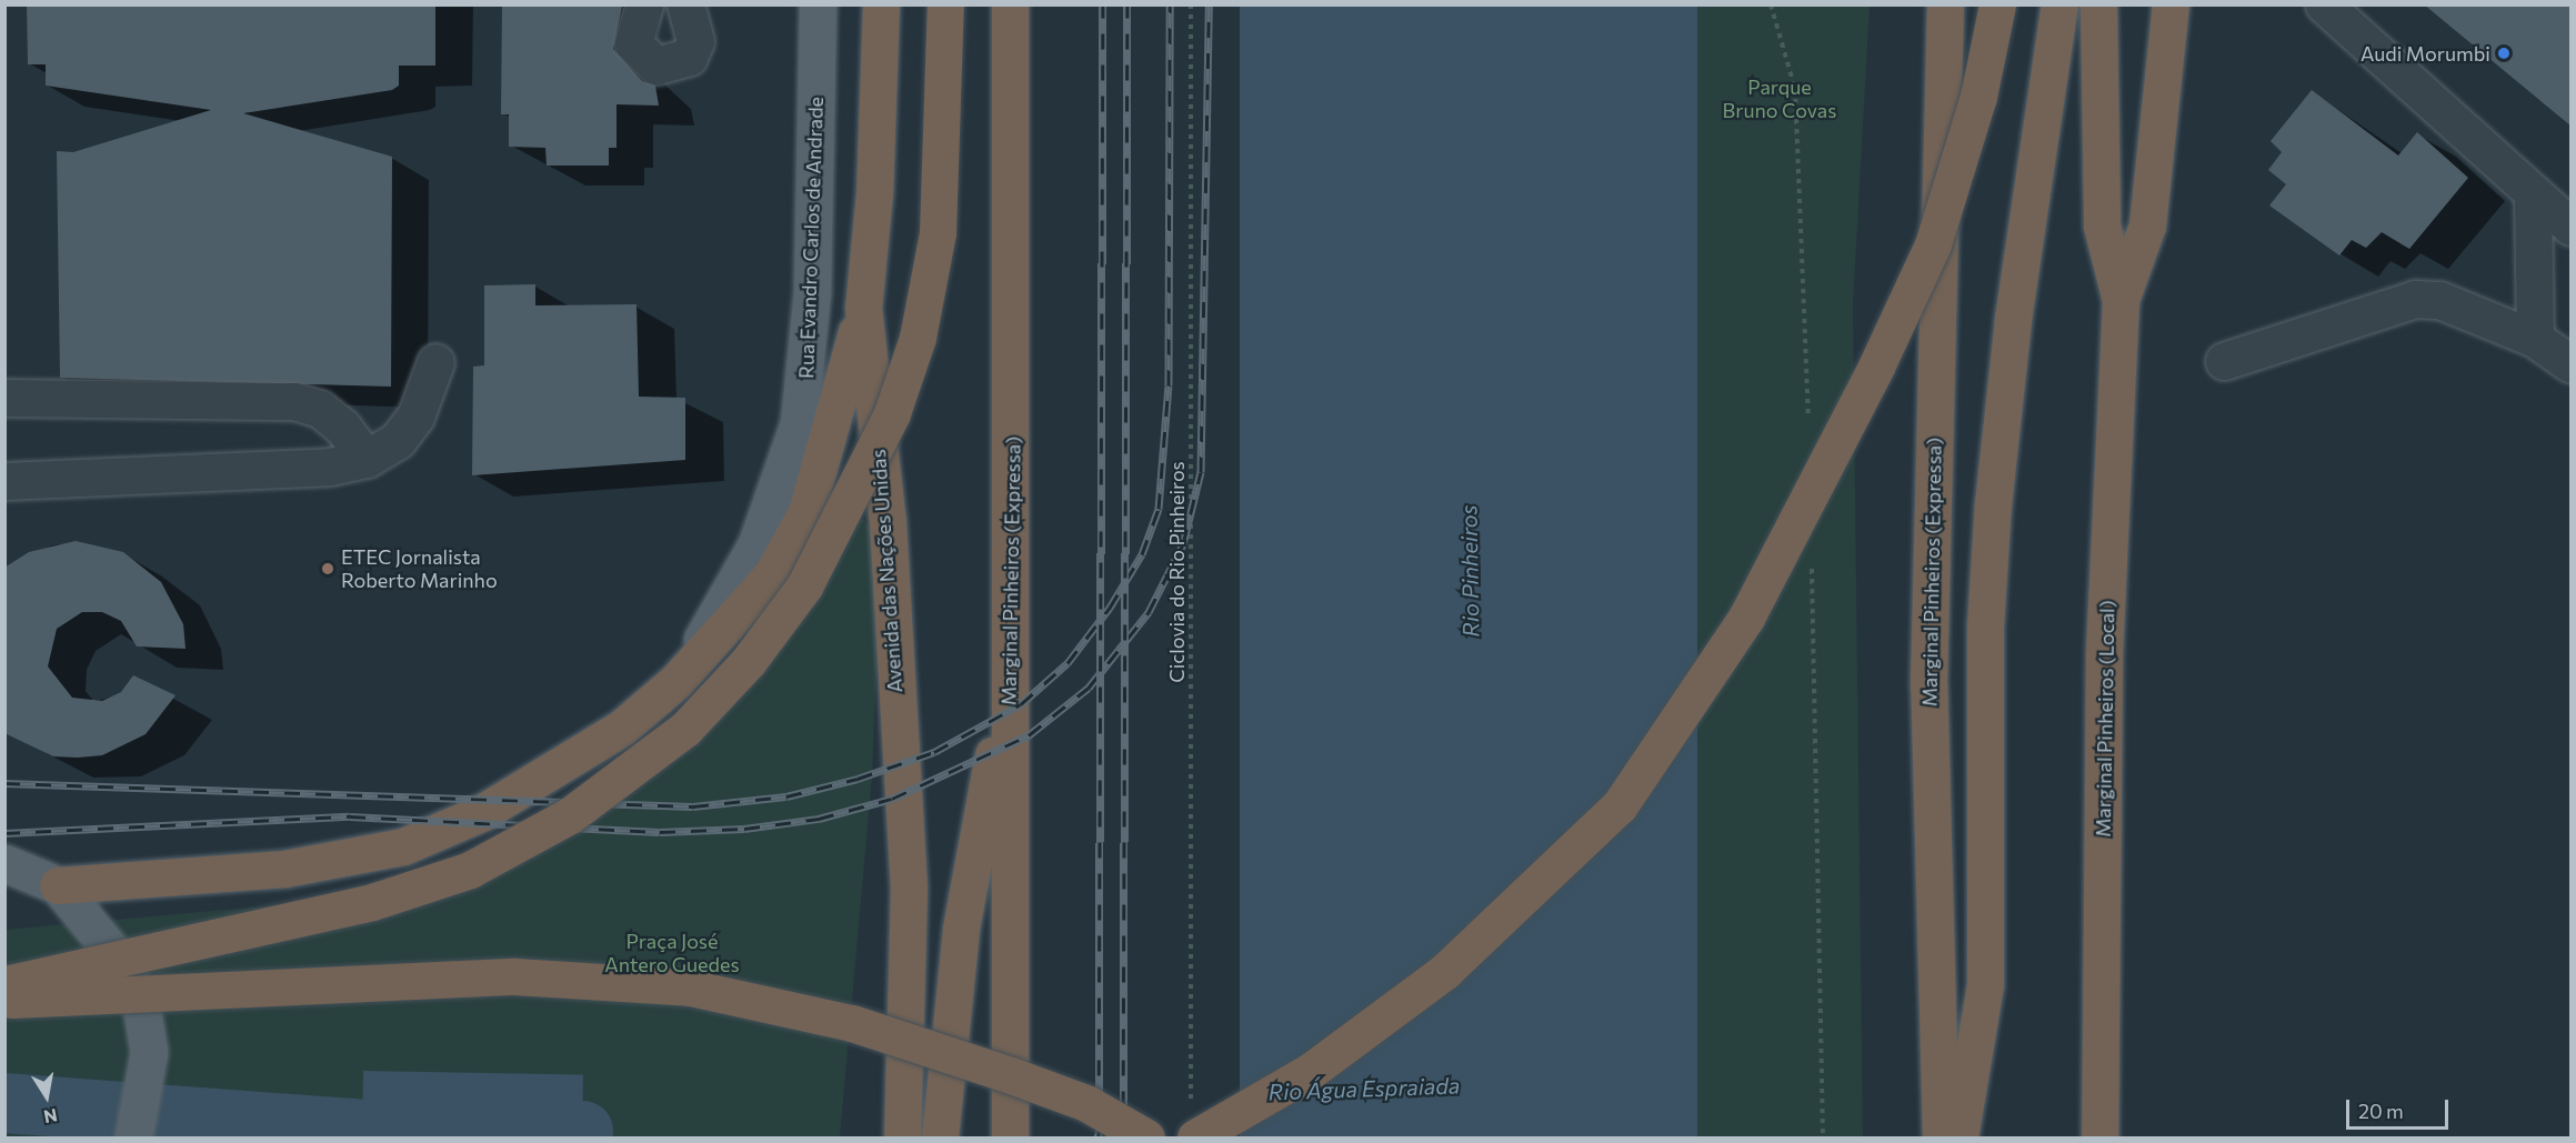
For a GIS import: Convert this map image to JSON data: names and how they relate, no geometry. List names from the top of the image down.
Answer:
{
  "streets": {
    "highway": ["Avenida das Nações Unidas", "Marginal Pinheiros (Expressa)", "Marginal Pinheiros (Local)"],
    "main road": ["Rua Evandro Carlos de Andrade"],
    "path": ["Ciclovia do Rio Pinheiros"]
  },
  "water": ["Rio Pinheiros", "Rio Água Espraiada"],
  "parks": ["Parque Bruno Covas", "Praça José Antero Guedes"],
  "places": ["Audi Morumbi", "ETEC Jornalista Roberto Marinho"],
  "scale_bar": "20 m",
  "north": "bottom"
}
